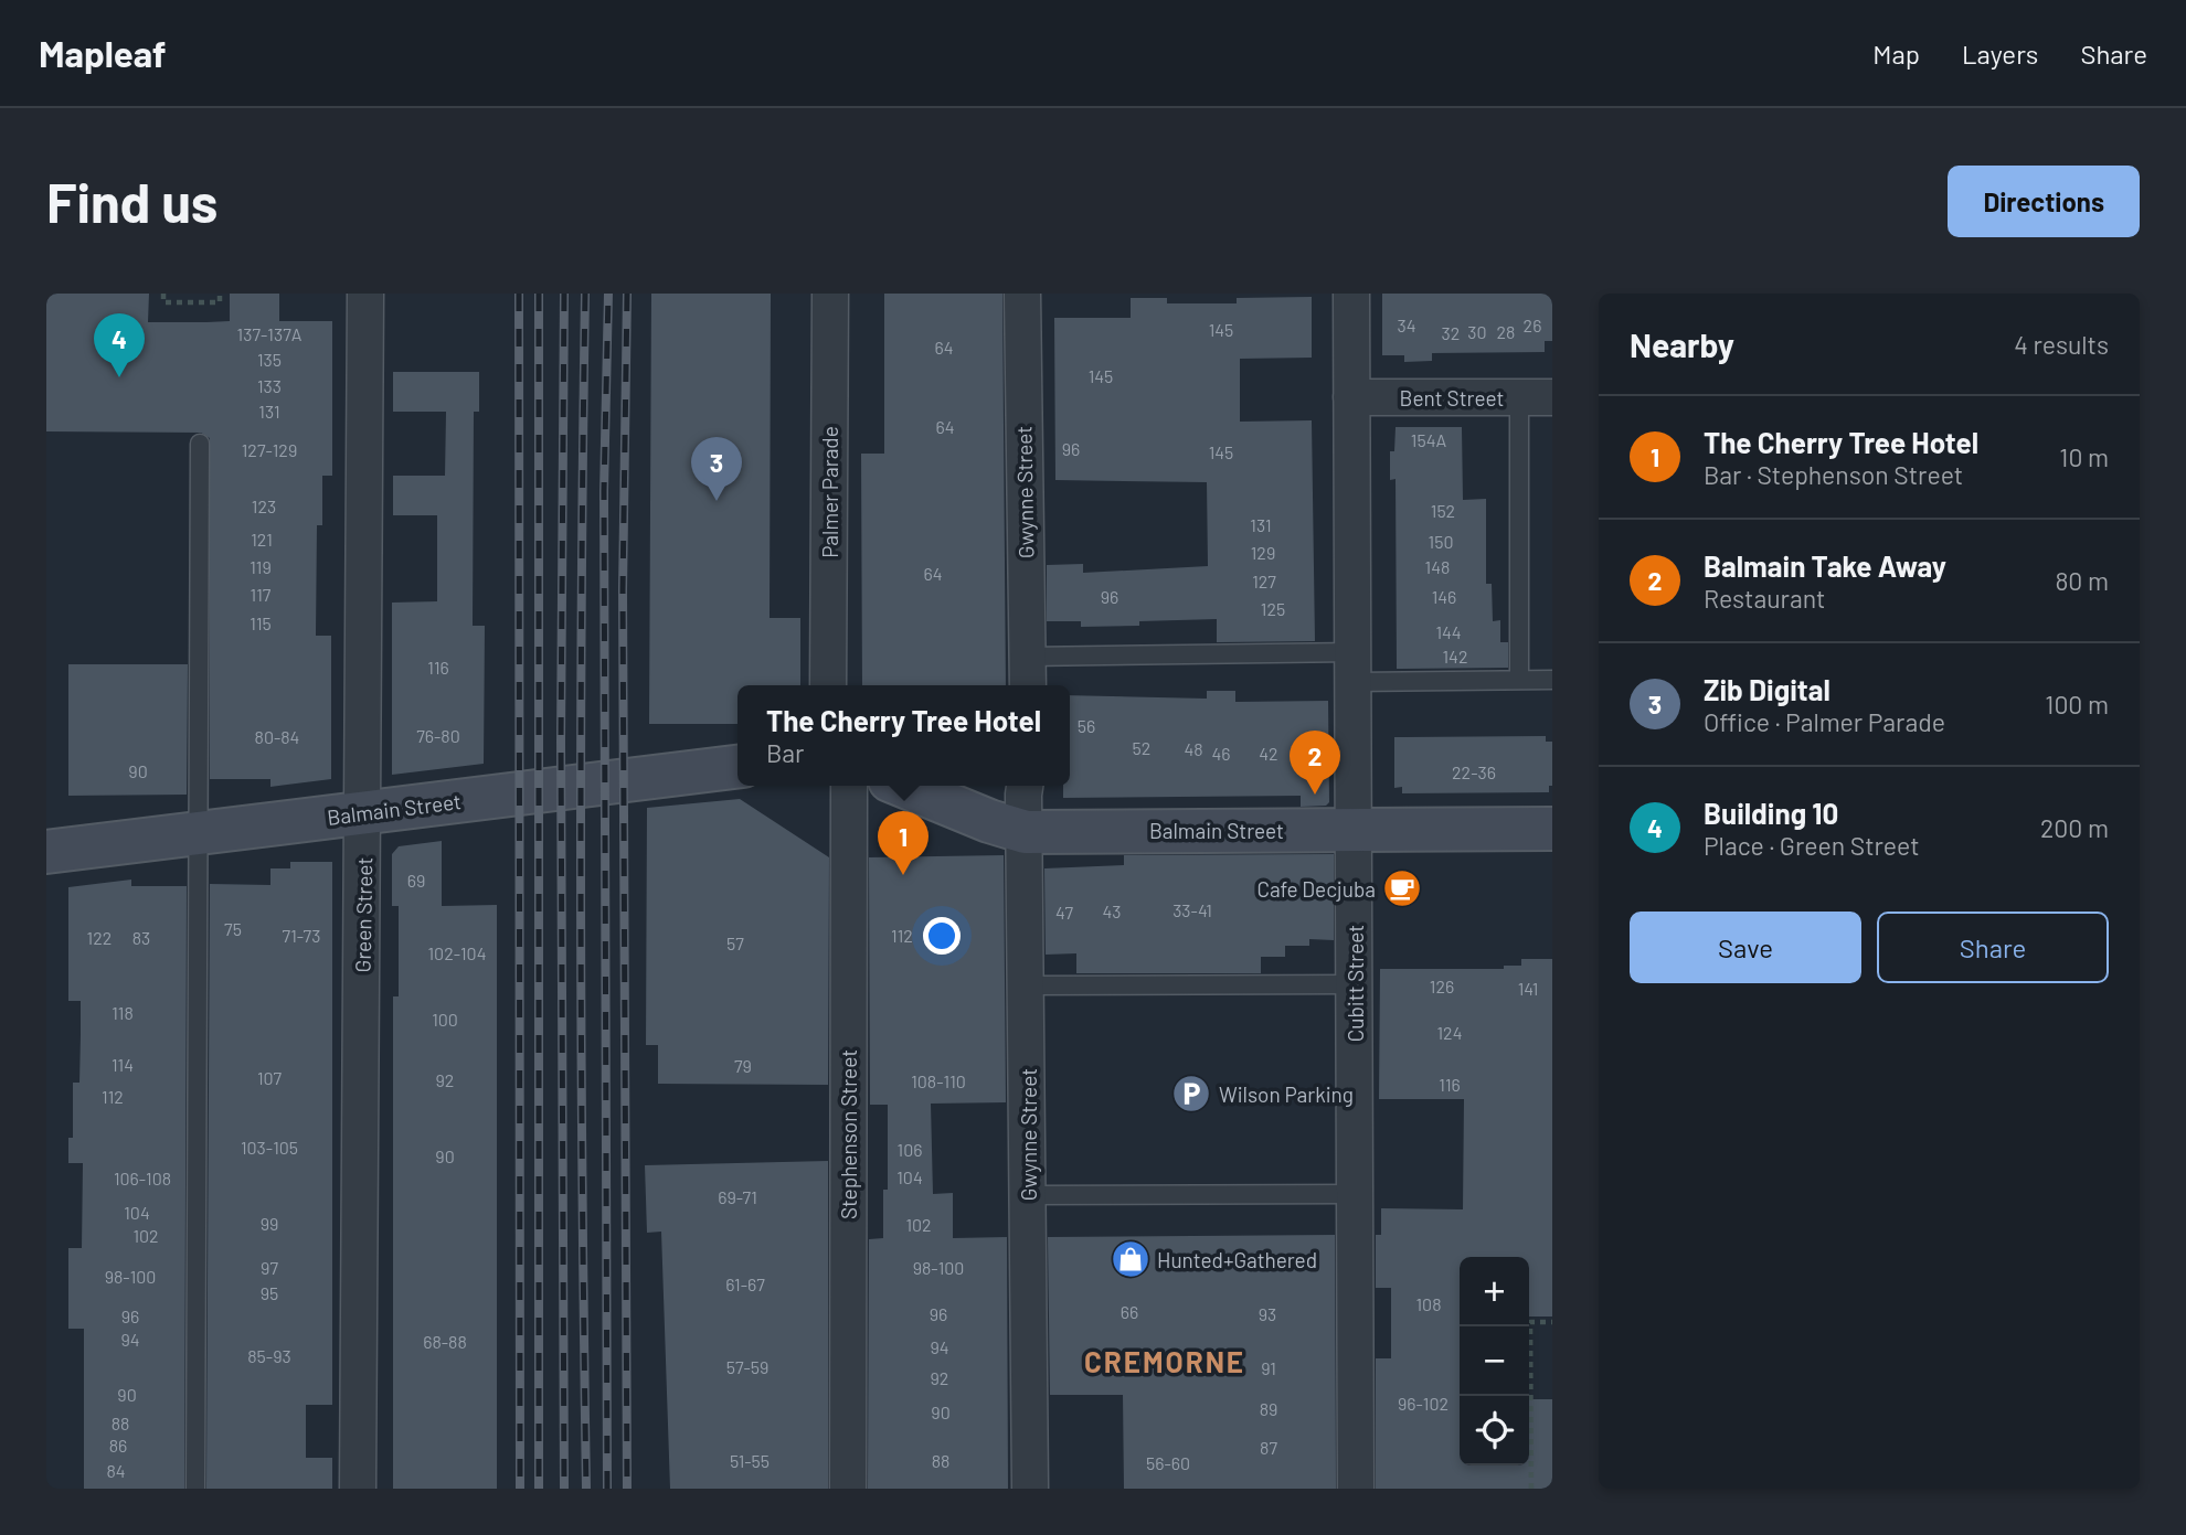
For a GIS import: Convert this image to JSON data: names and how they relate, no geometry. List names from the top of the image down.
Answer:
{
  "streets": {
    "street": [
      "Bent Street",
      "Palmer Parade",
      "Gwynne Street",
      "Balmain Street",
      "Green Street",
      "Cubitt Street",
      "Stephenson Street"
    ]
  },
  "crossings": [
    ["Bent Street", "Cubitt Street"],
    ["Gwynne Street", "Balmain Street"],
    ["Balmain Street", "Green Street"],
    ["Balmain Street", "Cubitt Street"]
  ],
  "districts": ["CREMORNE"],
  "places": {
    "cafe": ["Cafe Decjuba"],
    "parking": ["Wilson Parking"],
    "shop": ["Hunted+Gathered"]
  },
  "house_numbers": [
    "34",
    "26",
    "145",
    "30",
    "28",
    "32",
    "137-137A",
    "64",
    "135",
    "145",
    "133",
    "131",
    "64",
    "154A",
    "96",
    "127-129",
    "145",
    "123",
    "152",
    "131",
    "121",
    "150",
    "129",
    "119",
    "148",
    "64",
    "127",
    "117",
    "96",
    "146",
    "125",
    "115",
    "144",
    "142",
    "116",
    "56",
    "76-80",
    "80-84",
    "52",
    "48",
    "46",
    "42",
    "90",
    "22-36",
    "69",
    "33-41",
    "43",
    "47",
    "75",
    "71-73",
    "112",
    "122",
    "83",
    "57",
    "102-104",
    "126",
    "141",
    "118",
    "100",
    "124",
    "114",
    "79",
    "107",
    "92",
    "108-110",
    "116",
    "112",
    "103-105",
    "106",
    "90",
    "104",
    "106-108",
    "69-71",
    "104",
    "99",
    "102",
    "102",
    "97",
    "98-100",
    "98-100",
    "61-67",
    "95",
    "108",
    "66",
    "96",
    "93",
    "96",
    "94",
    "68-88",
    "94",
    "85-93",
    "57-59",
    "91",
    "92",
    "90",
    "96-102",
    "89",
    "90",
    "88",
    "86",
    "87",
    "51-55",
    "88",
    "56-60",
    "84"
  ],
  "page": {
    "header": "Mapleaf",
    "nav": ["Map", "Layers", "Share"],
    "buttons": [
      "Directions",
      ["Save", "Share"]
    ],
    "title": "Find us",
    "heading": ["Nearby", "4 results"],
    "pins": [
      "4",
      "3",
      "2",
      "1"
    ],
    "list": [
      {
        "mark": "1",
        "name": "The Cherry Tree Hotel",
        "note": "Bar · Stephenson Street",
        "value": "10 m"
      },
      {
        "mark": "2",
        "name": "Balmain Take Away",
        "note": "Restaurant",
        "value": "80 m"
      },
      {
        "mark": "3",
        "name": "Zib Digital",
        "note": "Office · Palmer Parade",
        "value": "100 m"
      },
      {
        "mark": "4",
        "name": "Building 10",
        "note": "Place · Green Street",
        "value": "200 m"
      }
    ],
    "popup": ["The Cherry Tree Hotel", "Bar"],
    "map_buttons": ["+", "−"]
  }
}
